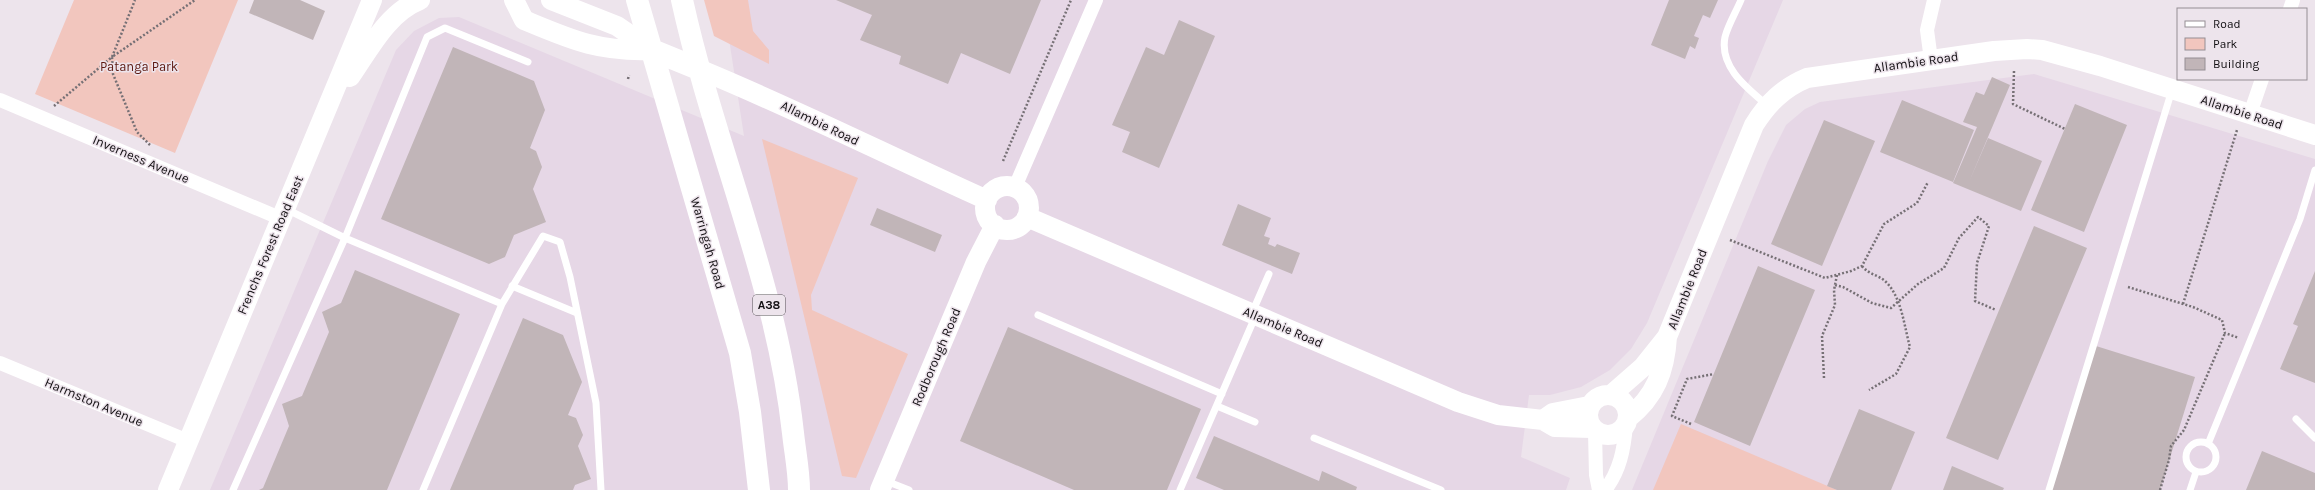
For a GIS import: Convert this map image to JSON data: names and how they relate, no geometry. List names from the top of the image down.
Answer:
{
  "streets": {
    "highway": ["Allambie Road", "Warringah Road", "A38"],
    "main road": ["Frenchs Forest Road East", "Rodborough Road"],
    "street": ["Inverness Avenue", "Harmston Avenue"]
  },
  "crossings": [
    ["Allambie Road", "Warringah Road"],
    ["Allambie Road", "A38"],
    ["Allambie Road", "Rodborough Road"],
    ["Inverness Avenue", "Frenchs Forest Road East"],
    ["Frenchs Forest Road East", "Harmston Avenue"]
  ],
  "parks": ["Patanga Park"],
  "legend": ["Road", "Park", "Building"]
}
